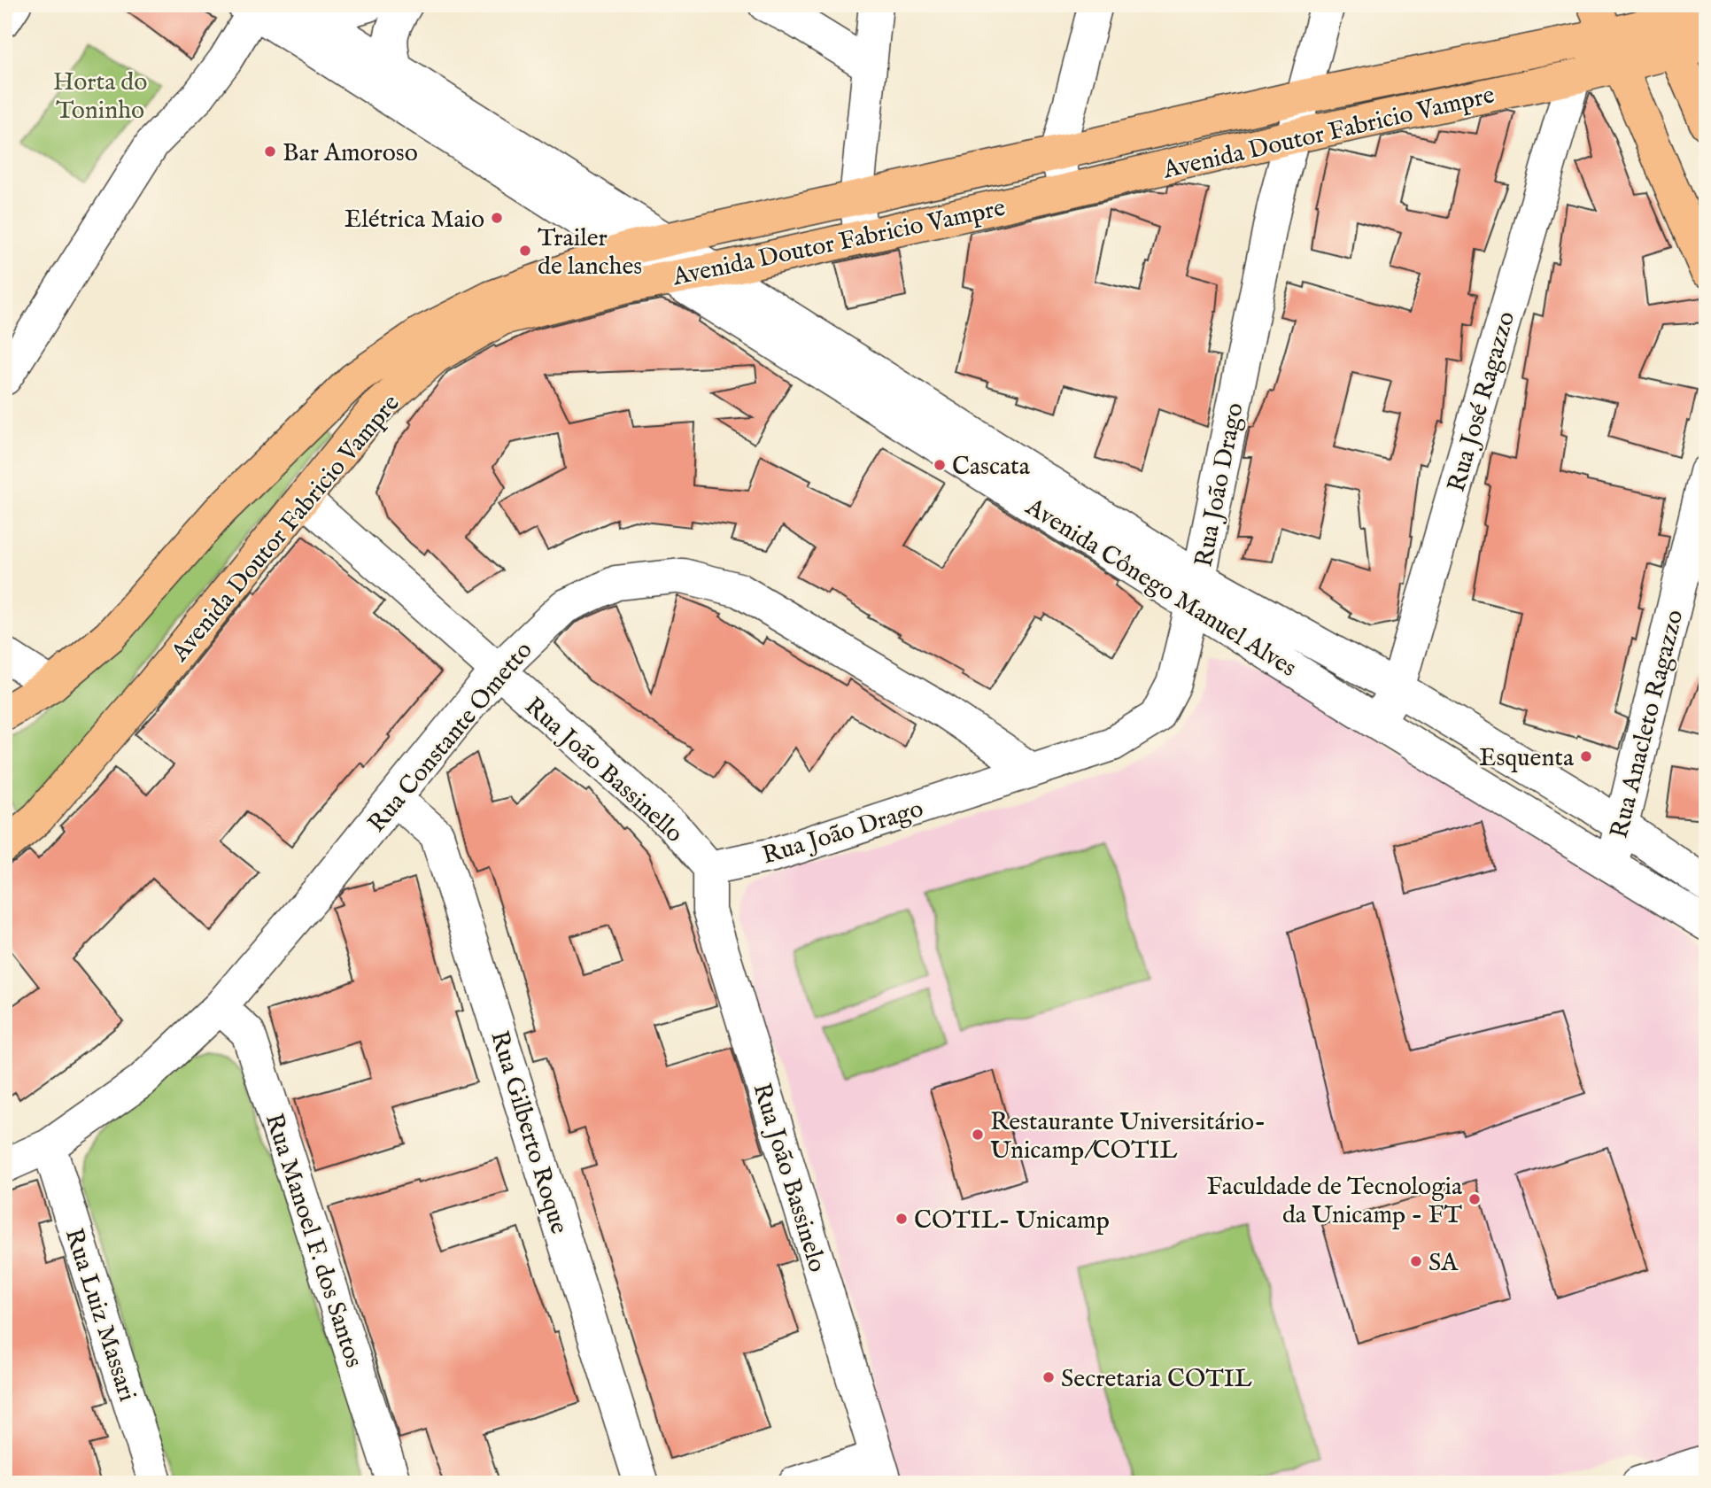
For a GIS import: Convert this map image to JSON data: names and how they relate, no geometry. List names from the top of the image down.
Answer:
{
  "streets": {
    "main road": ["Avenida Doutor Fabricio Vampre"],
    "street": [
      "Rua José Ragazzo",
      "Rua João Drago",
      "Avenida Cônego Manuel Alves",
      "Rua Anacleto Ragazzo",
      "Rua Constante Ometto",
      "Rua João Bassinello",
      "Rua Gilberto Roque",
      "Rua João Bassinelo",
      "Rua Manoel F. dos Santos",
      "Rua Luiz Massari"
    ]
  },
  "crossings": [
    ["Avenida Doutor Fabricio Vampre", "Rua José Ragazzo"],
    ["Avenida Doutor Fabricio Vampre", "Rua João Drago"],
    ["Avenida Doutor Fabricio Vampre", "Avenida Cônego Manuel Alves"],
    ["Avenida Doutor Fabricio Vampre", "Rua João Bassinello"],
    ["Rua José Ragazzo", "Avenida Cônego Manuel Alves"],
    ["Rua João Drago", "Avenida Cônego Manuel Alves"],
    ["Rua João Drago", "Rua Constante Ometto"],
    ["Rua João Drago", "Rua João Bassinello"],
    ["Rua João Drago", "Rua João Bassinelo"],
    ["Avenida Cônego Manuel Alves", "Rua Anacleto Ragazzo"],
    ["Rua Constante Ometto", "Rua João Bassinello"],
    ["Rua Constante Ometto", "Rua Gilberto Roque"],
    ["Rua Constante Ometto", "Rua Manoel F. dos Santos"],
    ["Rua Constante Ometto", "Rua Luiz Massari"],
    ["Rua João Bassinello", "Rua João Bassinelo"]
  ],
  "parks": ["Horta do Toninho"],
  "places": [
    "Bar Amoroso",
    "Elétrica Maio",
    "Trailer de lanches",
    "Cascata",
    "Esquenta",
    "Restaurante Universitário- Unicamp/COTIL",
    "Faculdade de Tecnologia da Unicamp - FT",
    "COTIL- Unicamp",
    "SA",
    "Secretaria COTIL"
  ]
}
